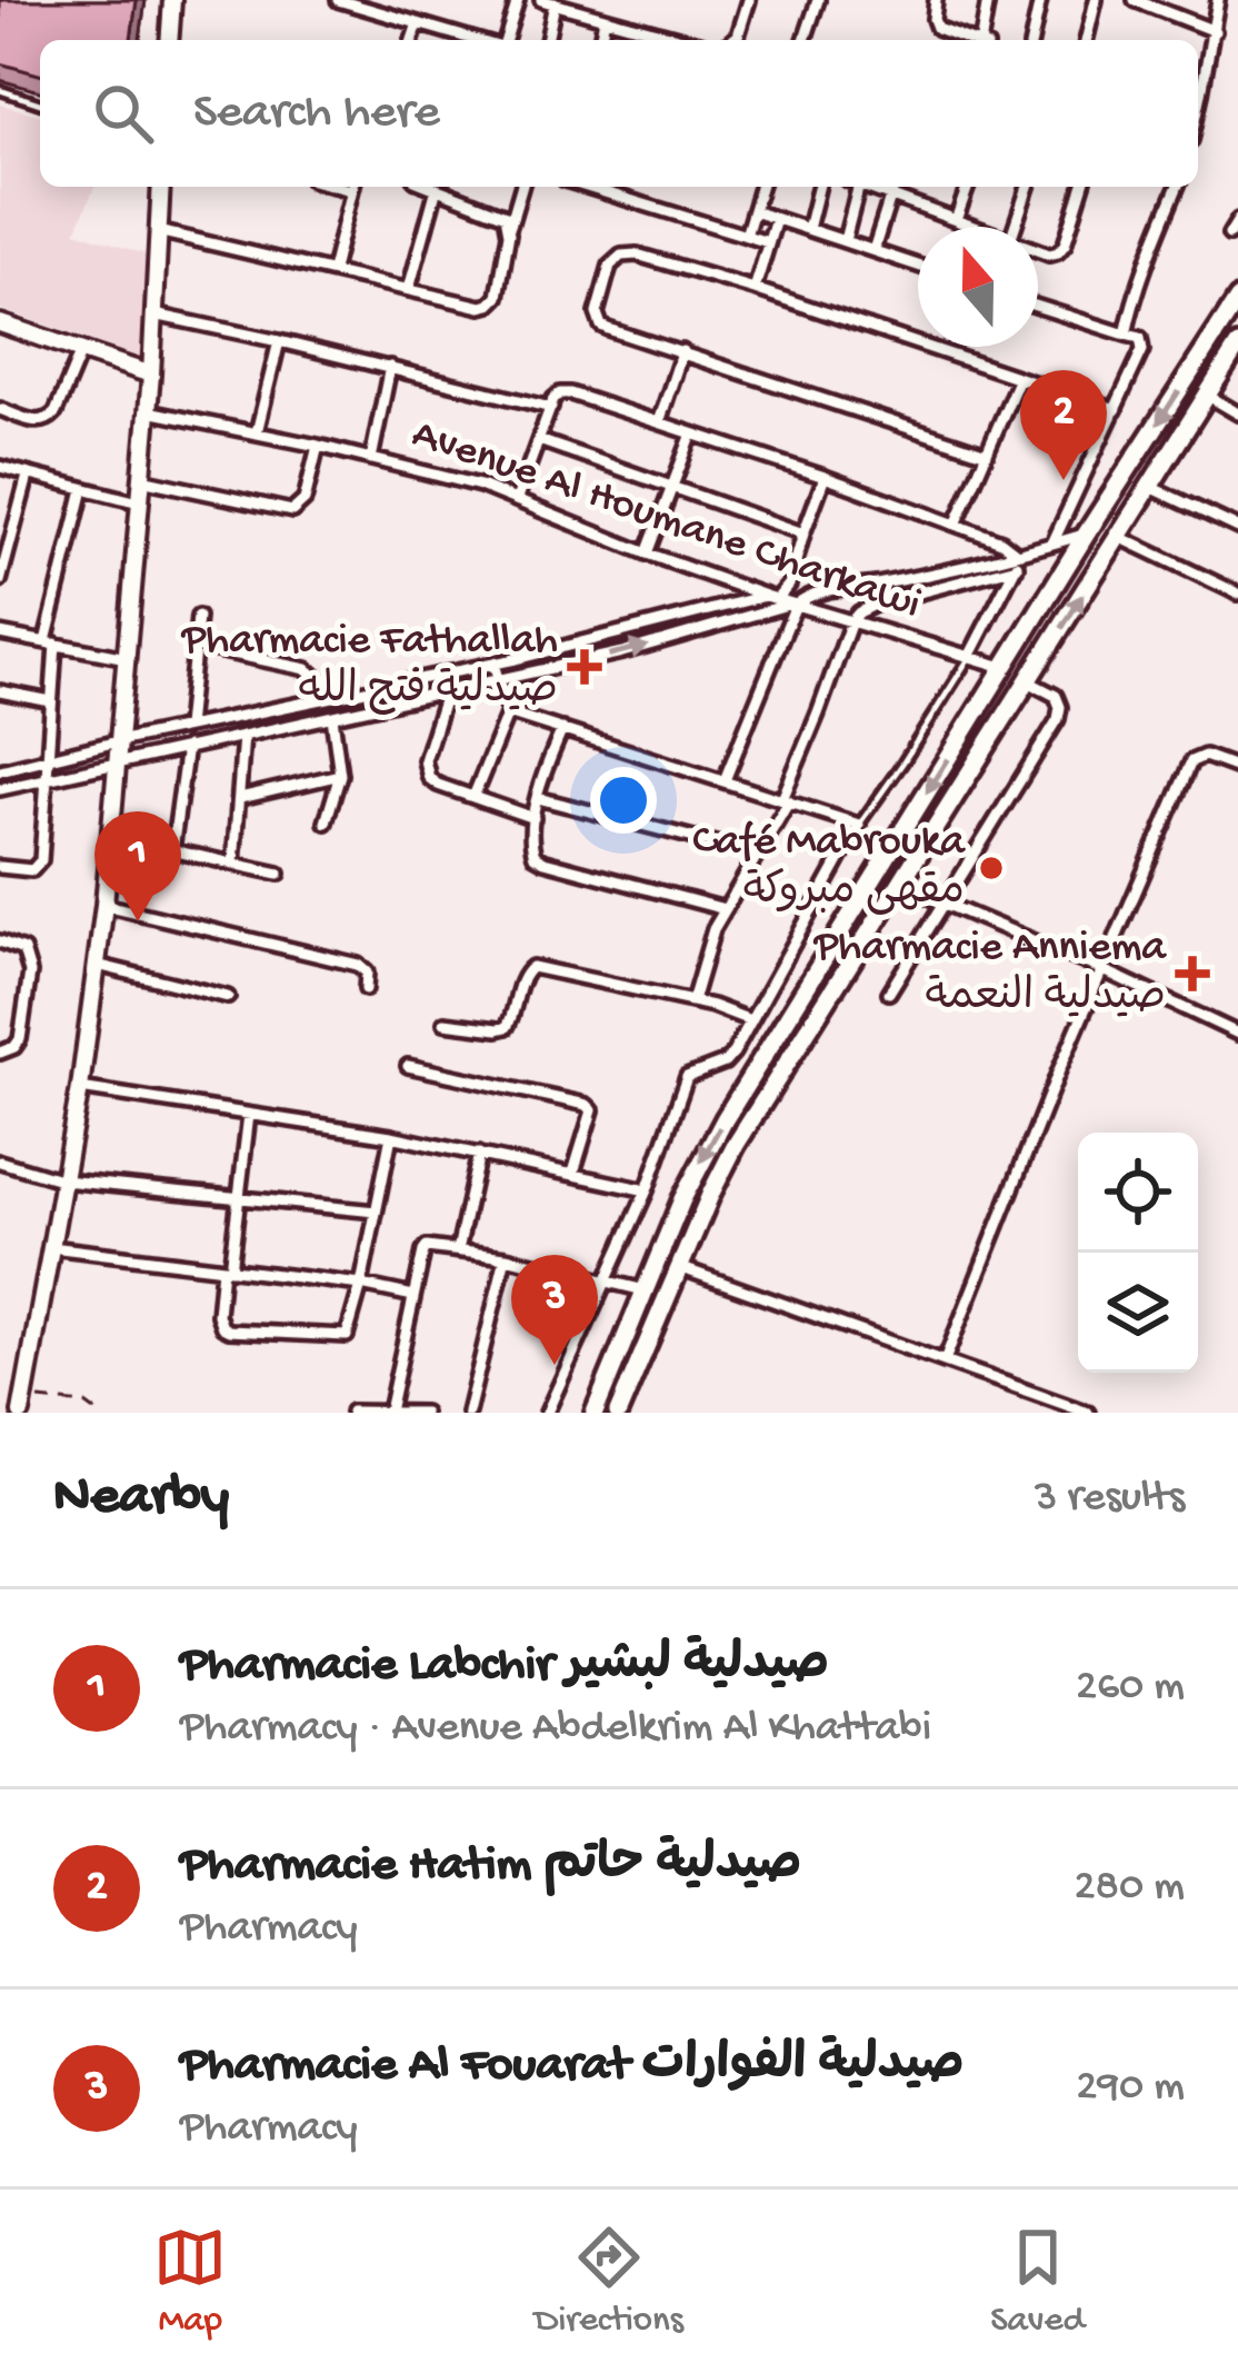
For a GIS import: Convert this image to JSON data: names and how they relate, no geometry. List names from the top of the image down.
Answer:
{
  "streets": {
    "street": ["Avenue Al Houmane Charkawi"]
  },
  "places": {
    "health": ["Pharmacie Fathallah صيدلية فتح الله", "Pharmacie Anniema صيدلية النعمة"],
    "other": ["Café Mabrouka مقهى مبروكة"]
  },
  "north": "top",
  "page": {
    "search": "Search here",
    "pins": ["2", "1", "3"],
    "heading": ["Nearby", "3 results"],
    "list": [
      {
        "mark": "1",
        "name": "Pharmacie Labchir صيدلية لبشير",
        "note": "Pharmacy · Avenue Abdelkrim Al Khattabi",
        "value": "260 m"
      },
      {
        "mark": "2",
        "name": "Pharmacie Hatim صيدلية حاتم",
        "note": "Pharmacy",
        "value": "280 m"
      },
      {
        "mark": "3",
        "name": "Pharmacie Al Fouarat صيدلية الفوارات",
        "note": "Pharmacy",
        "value": "290 m"
      }
    ],
    "nav": ["Map", "Directions", "Saved"]
  }
}
